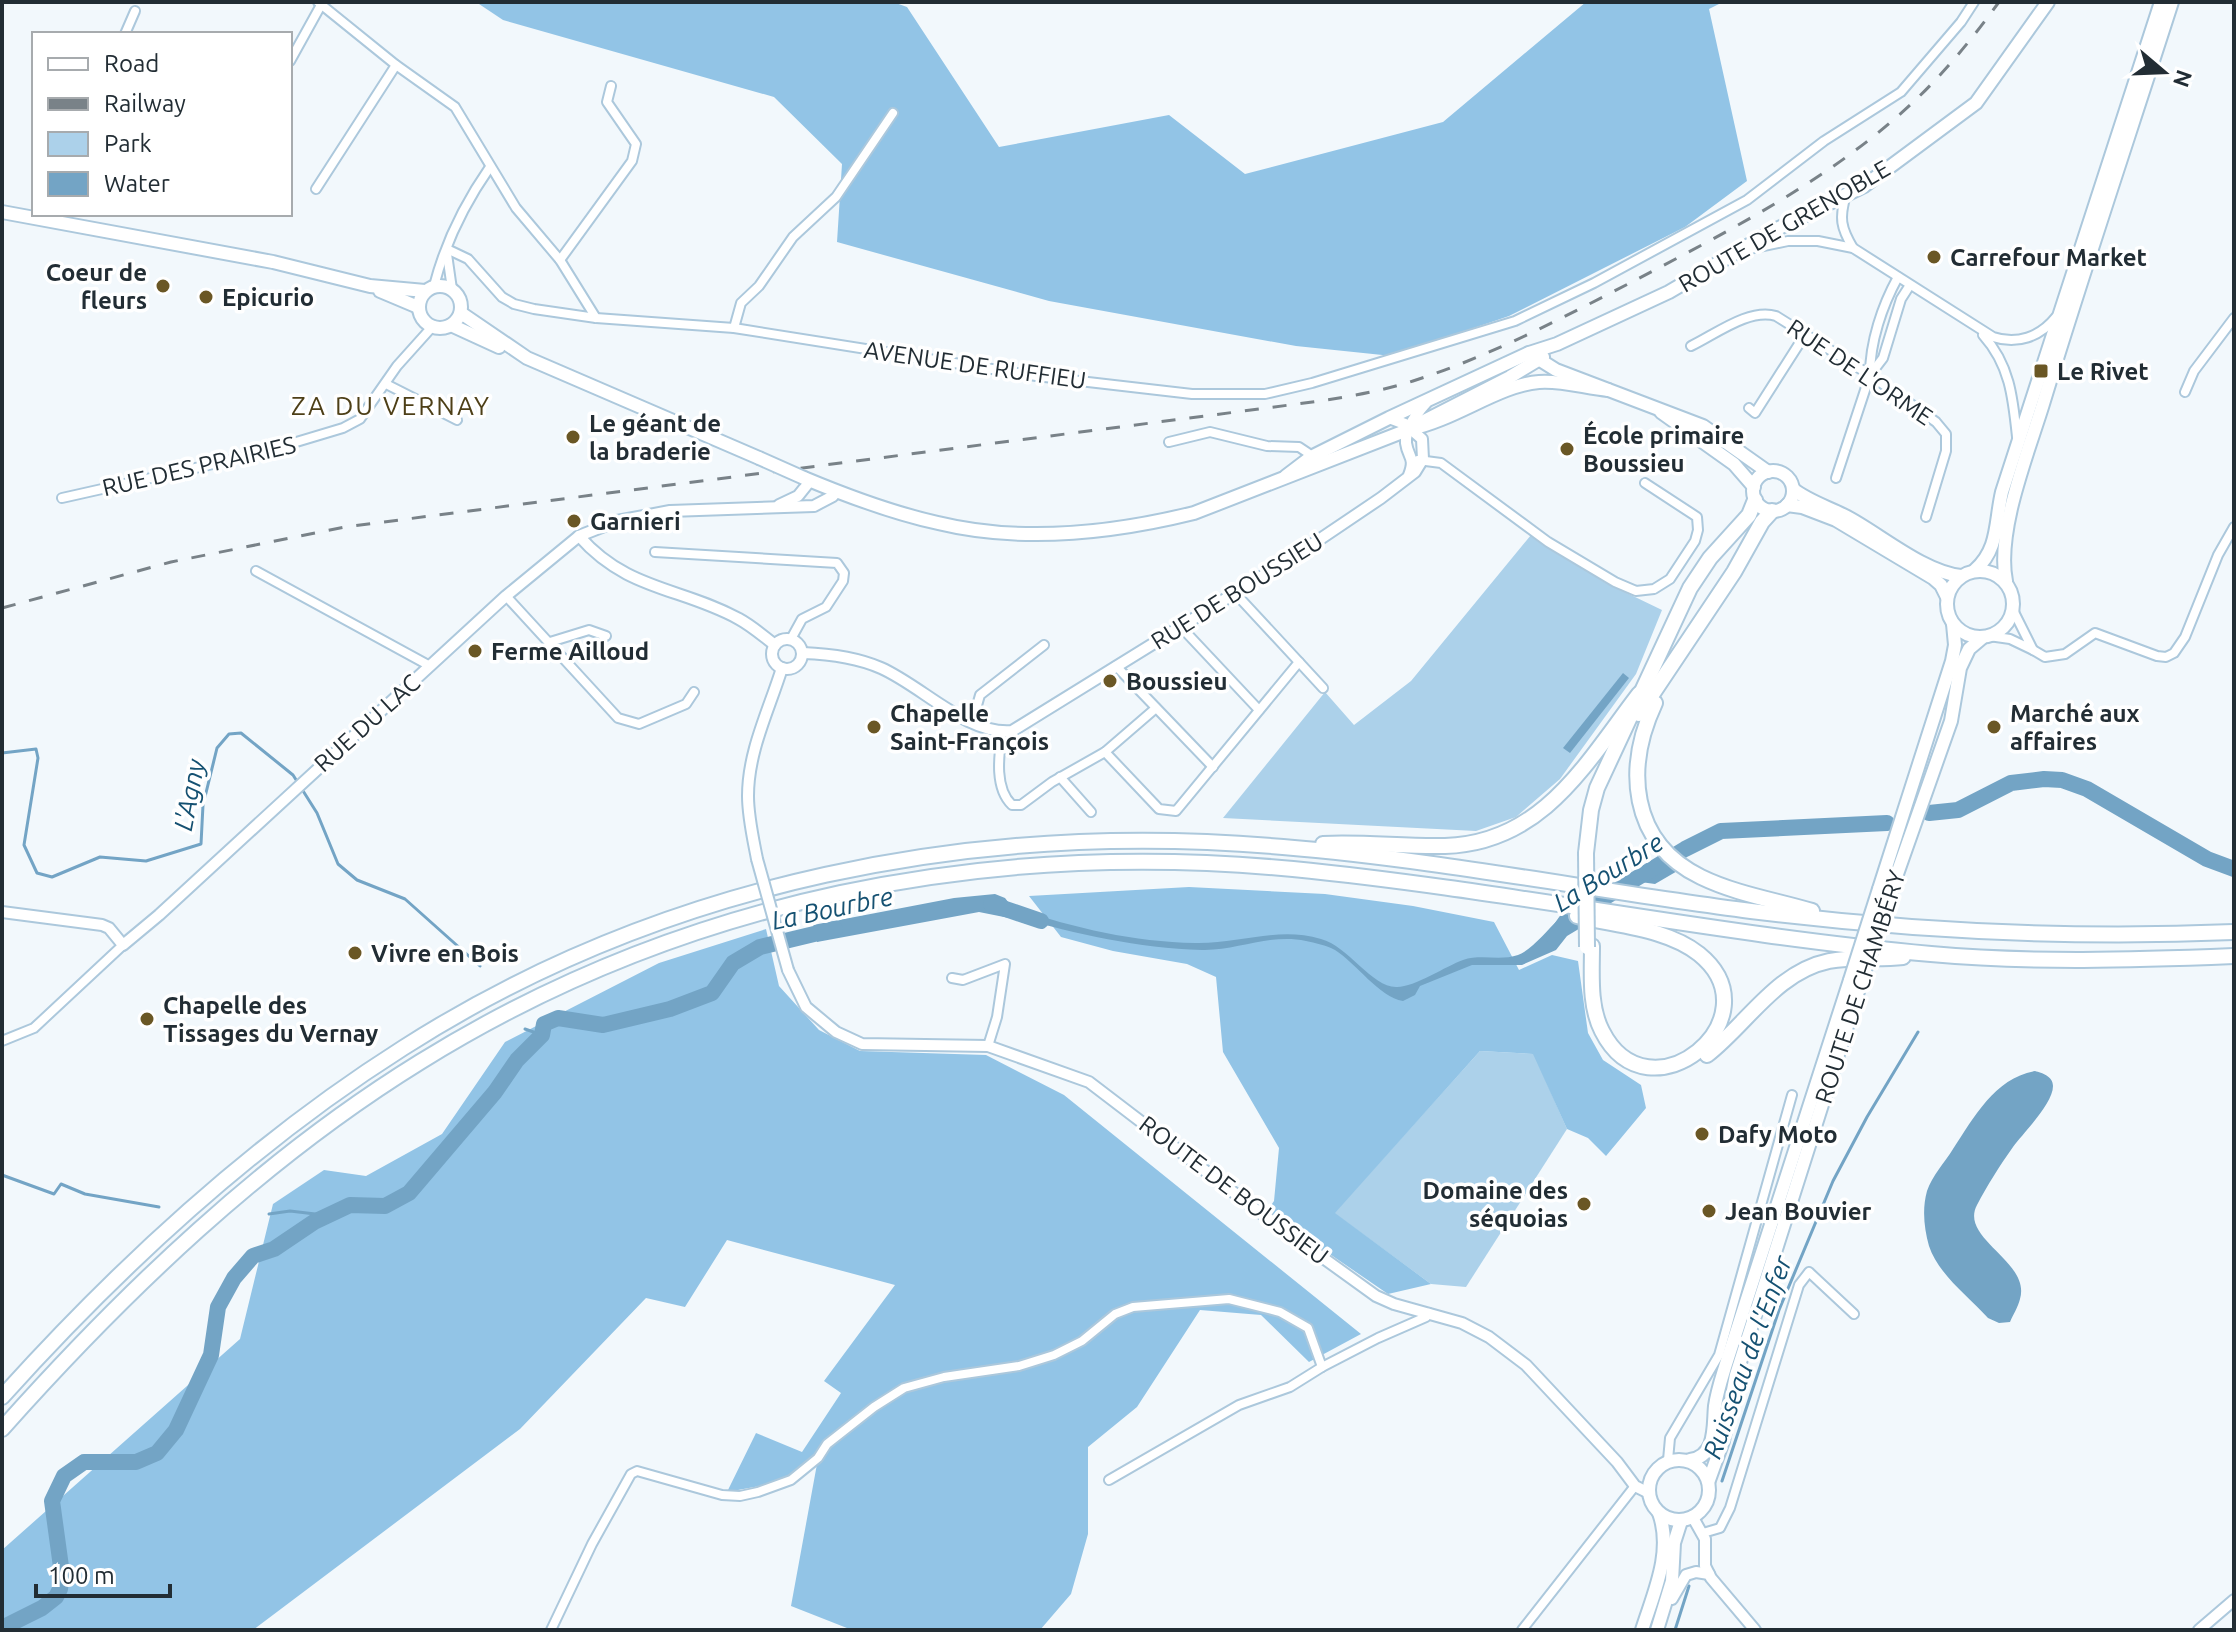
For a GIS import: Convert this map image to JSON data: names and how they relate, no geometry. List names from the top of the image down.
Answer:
{
  "streets": {
    "main road": ["ROUTE DE GRENOBLE", "ROUTE DE CHAMBÉRY"],
    "street": [
      "AVENUE DE RUFFIEU",
      "RUE DE L'ORME",
      "RUE DES PRAIRIES",
      "RUE DE BOUSSIEU",
      "RUE DU LAC",
      "ROUTE DE BOUSSIEU"
    ]
  },
  "crossings": [
    ["ROUTE DE CHAMBÉRY", "ROUTE DE BOUSSIEU"]
  ],
  "districts": ["ZA DU VERNAY"],
  "water": ["L'Agny", "La Bourbre", "Ruisseau de l'Enfer"],
  "places": {
    "other": [
      "Carrefour Market",
      "Coeur de fleurs",
      "Epicurio",
      "Le géant de la braderie",
      "École primaire Boussieu",
      "Garnieri",
      "Ferme Ailloud",
      "Boussieu",
      "Chapelle Saint-François",
      "Marché aux affaires",
      "Vivre en Bois",
      "Chapelle des Tissages du Vernay",
      "Dafy Moto",
      "Domaine des séquoias",
      "Jean Bouvier"
    ],
    "transit": ["Le Rivet"]
  },
  "legend": [
    "Road",
    "Railway",
    "Park",
    "Water"
  ],
  "scale_bar": "100 m",
  "north": "right"
}
